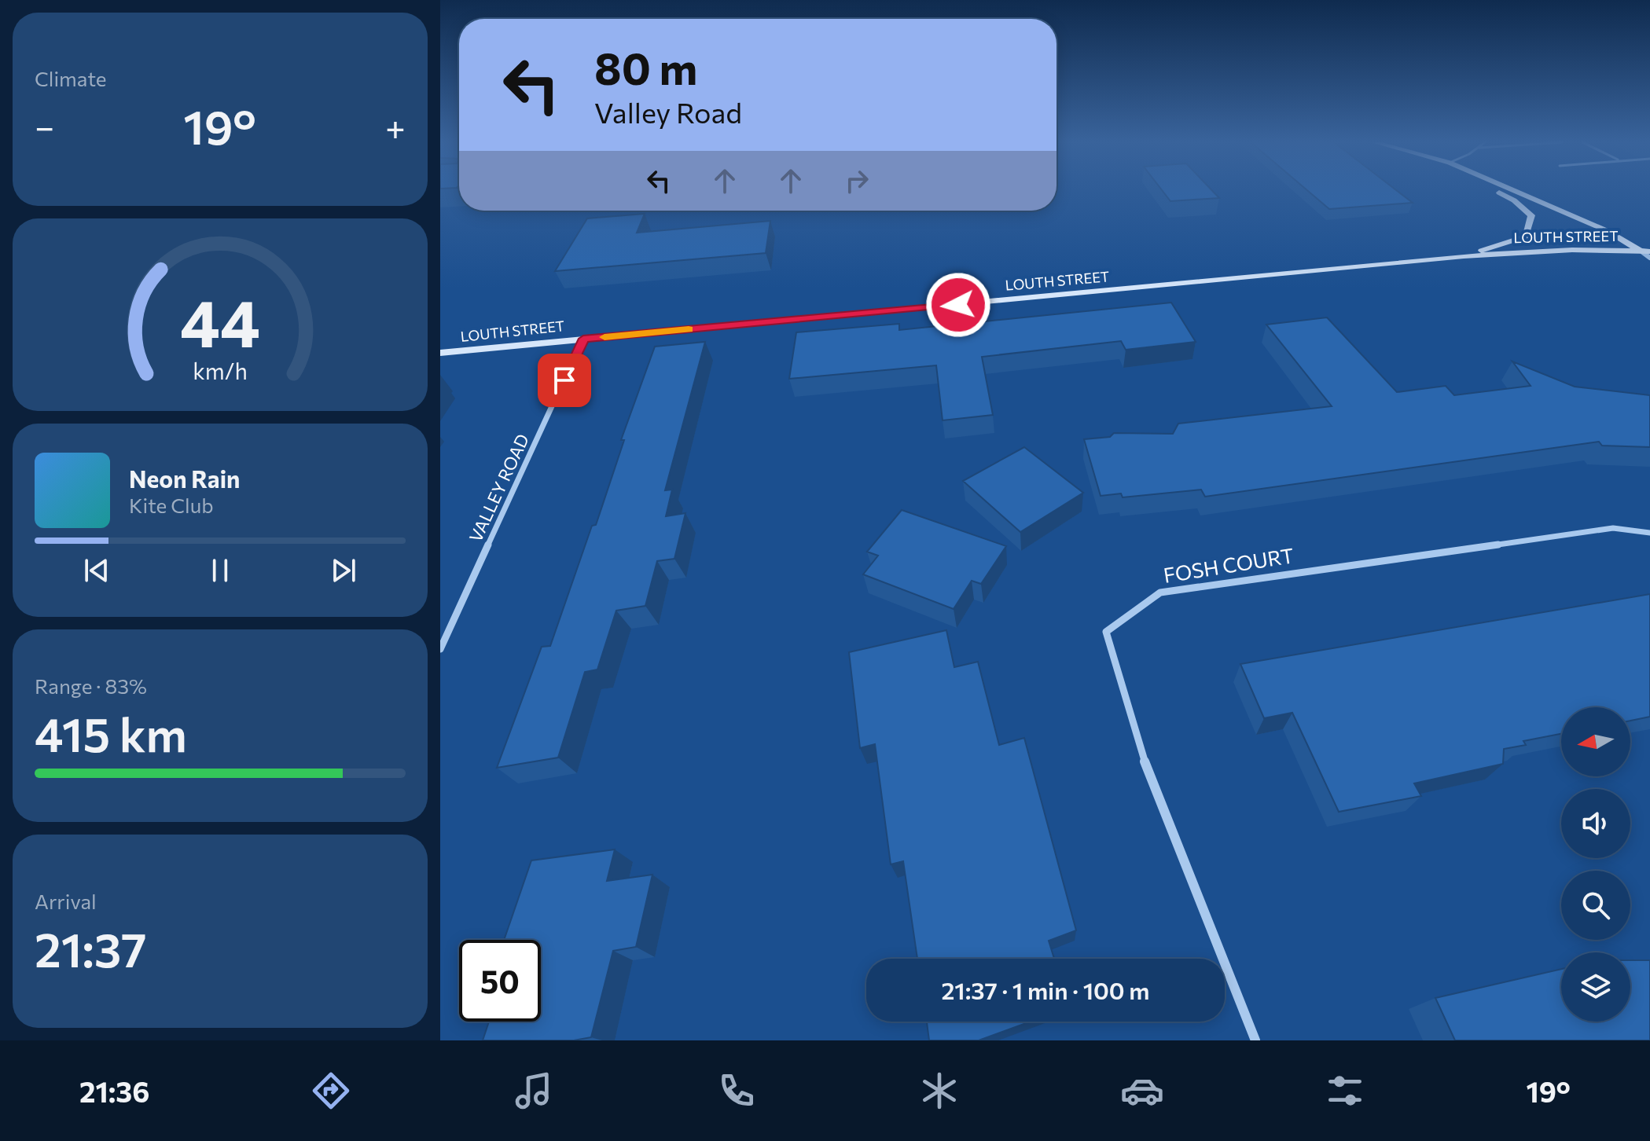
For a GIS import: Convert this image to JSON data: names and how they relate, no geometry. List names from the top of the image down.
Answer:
{
  "streets": {
    "main road": ["LOUTH STREET"],
    "street": ["VALLEY ROAD", "FOSH COURT"]
  },
  "crossings": [
    ["LOUTH STREET", "VALLEY ROAD"]
  ],
  "north": "left",
  "page": {
    "tile": [
      "Climate",
      ["Range · 83%", "415 km"],
      ["Arrival", "21:37"]
    ],
    "turn": ["80 m", "Valley Road"],
    "heat": ["−", "19°", "+"],
    "song": ["Neon Rain", "Kite Club"],
    "limit": "50",
    "trip": "21:37 · 1 min · 100 m",
    "tabs": ["21:36", "19°"],
    "gauge": ["44", "km/h"]
  }
}
